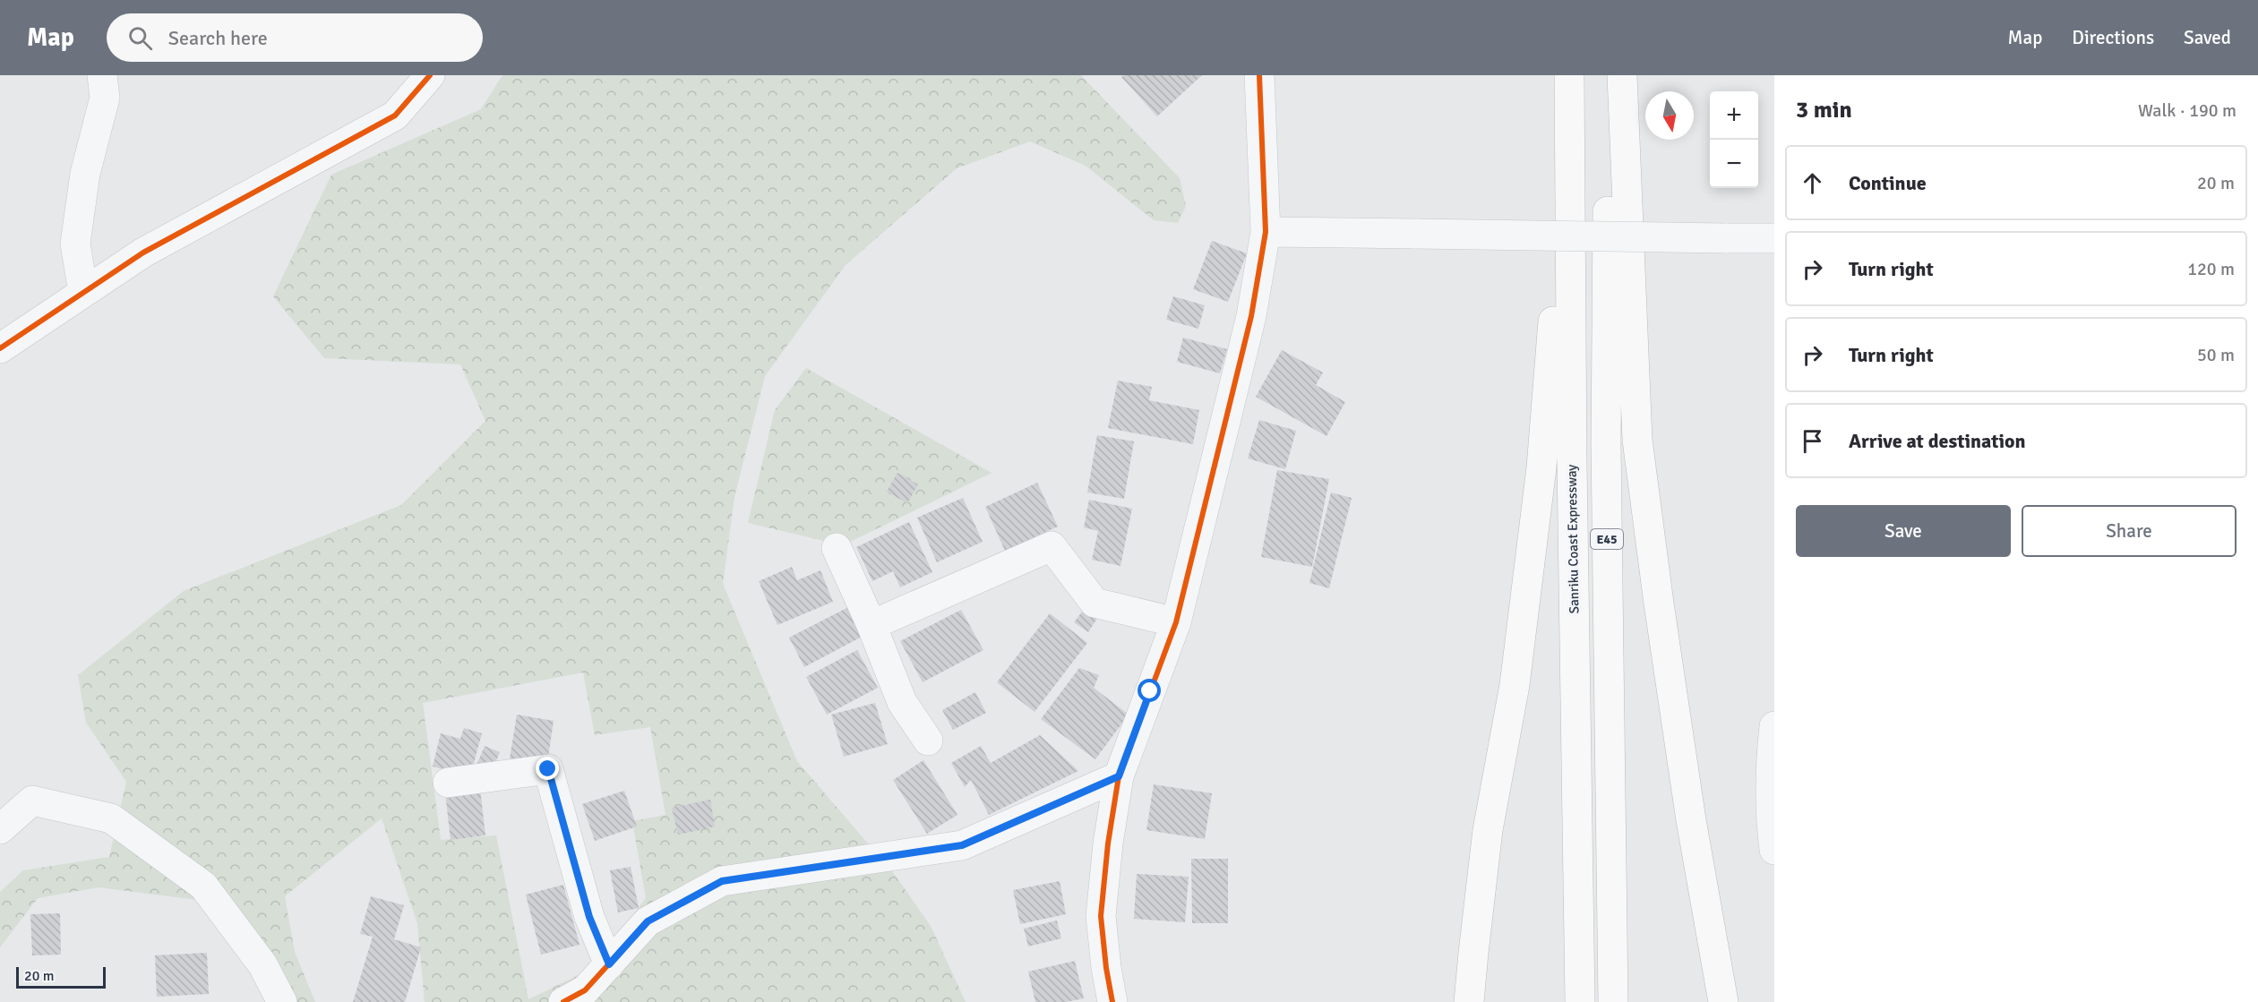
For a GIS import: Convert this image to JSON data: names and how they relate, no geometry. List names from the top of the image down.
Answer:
{
  "streets": {
    "highway": ["Sanriku Coast Expressway", "E45"]
  },
  "scale_bar": "20 m",
  "north": "bottom",
  "page": {
    "header": "Map",
    "search": "Search here",
    "nav": ["Map", "Directions", "Saved"],
    "heading": ["3 min", "Walk · 190 m"],
    "map_buttons": ["+", "−"],
    "list": [
      ["Continue", "20 m"],
      ["Turn right", "120 m"],
      ["Turn right", "50 m"],
      "Arrive at destination"
    ],
    "buttons": ["Save", "Share"],
    "scale": "20 m"
  }
}
